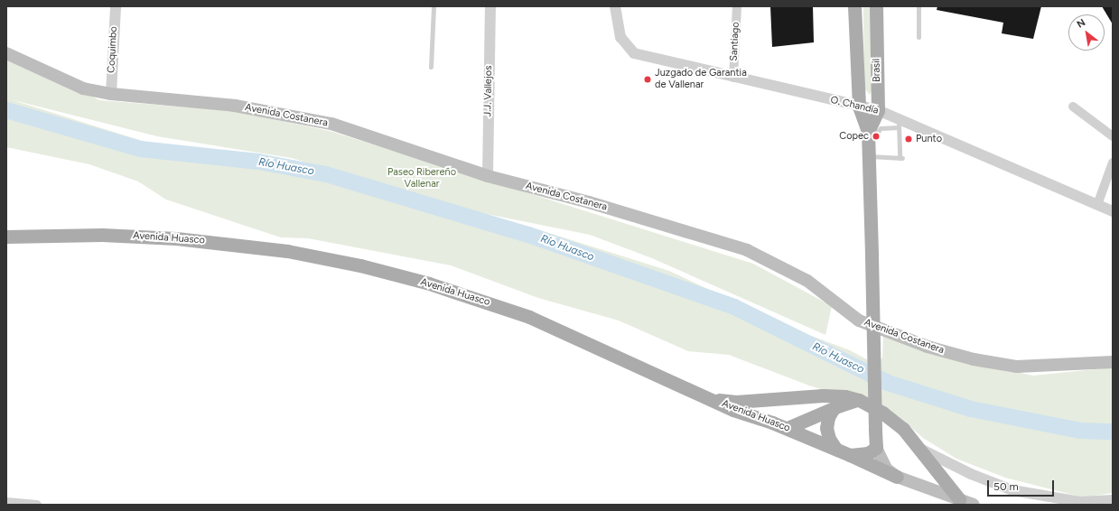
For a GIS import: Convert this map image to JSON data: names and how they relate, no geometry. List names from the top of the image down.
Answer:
{
  "streets": {
    "main road": ["Brasil", "Avenida Costanera", "Avenida Huasco"],
    "street": [
      "Santiago",
      "Coquimbo",
      "J.J. Vallejos",
      "O. Chandía"
    ]
  },
  "crossings": [
    ["Santiago", "O. Chandía"],
    ["Coquimbo", "Avenida Costanera"],
    ["Brasil", "O. Chandía"],
    ["Brasil", "Avenida Huasco"],
    ["J.J. Vallejos", "Avenida Costanera"]
  ],
  "water": ["Río Huasco"],
  "parks": ["Paseo Ribereño Vallenar"],
  "places": ["Juzgado de Garantia de Vallenar", "Copec", "Punto"],
  "scale_bar": "50 m",
  "north": "top left"
}
